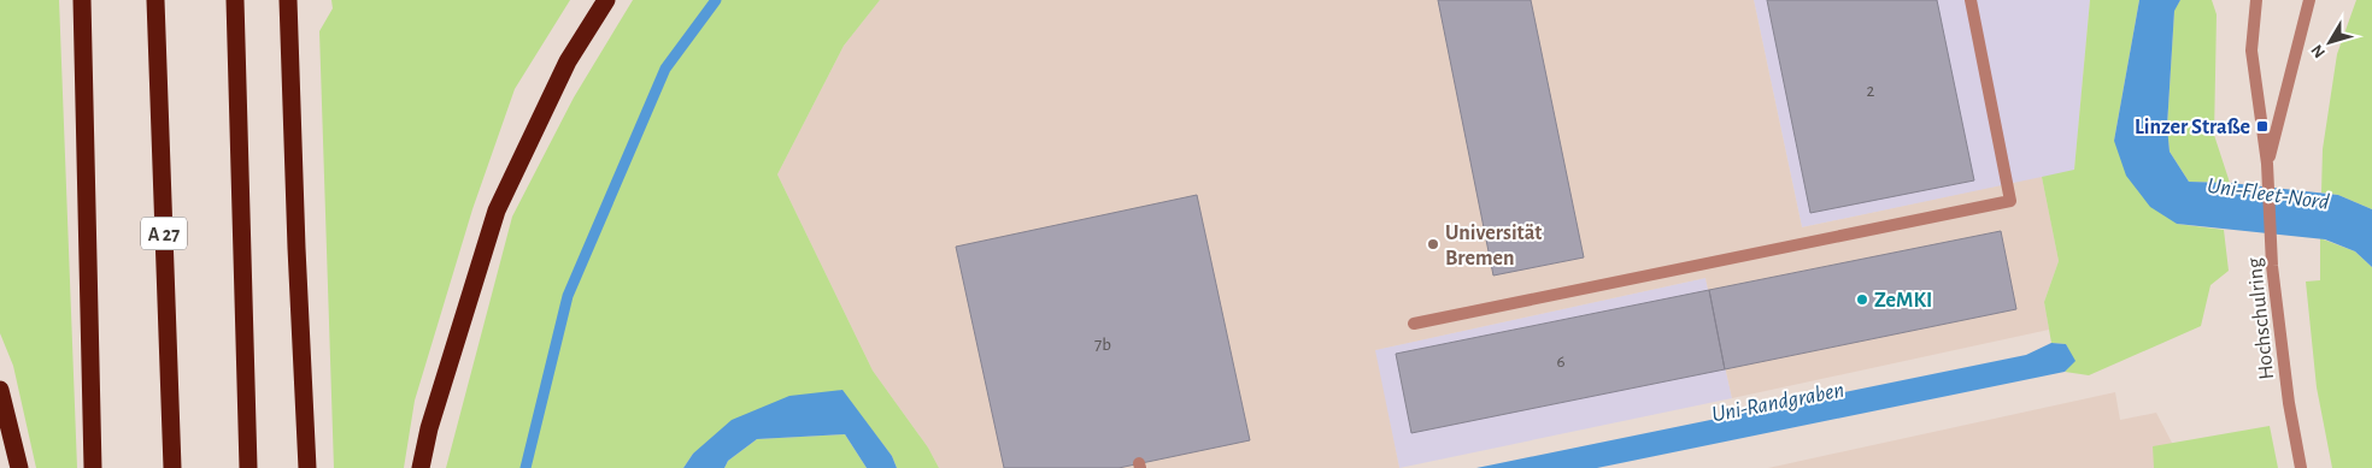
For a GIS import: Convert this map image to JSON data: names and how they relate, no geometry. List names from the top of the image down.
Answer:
{
  "streets": {
    "highway": ["A 27"],
    "street": ["Hochschulring"]
  },
  "water": ["Uni-Fleet-Nord", "Uni-Randgraben"],
  "places": {
    "transit": ["Linzer Straße"],
    "other": ["Universität Bremen", "ZeMKI"]
  },
  "house_numbers": ["2", "7b", "6"],
  "north": "bottom left"
}
